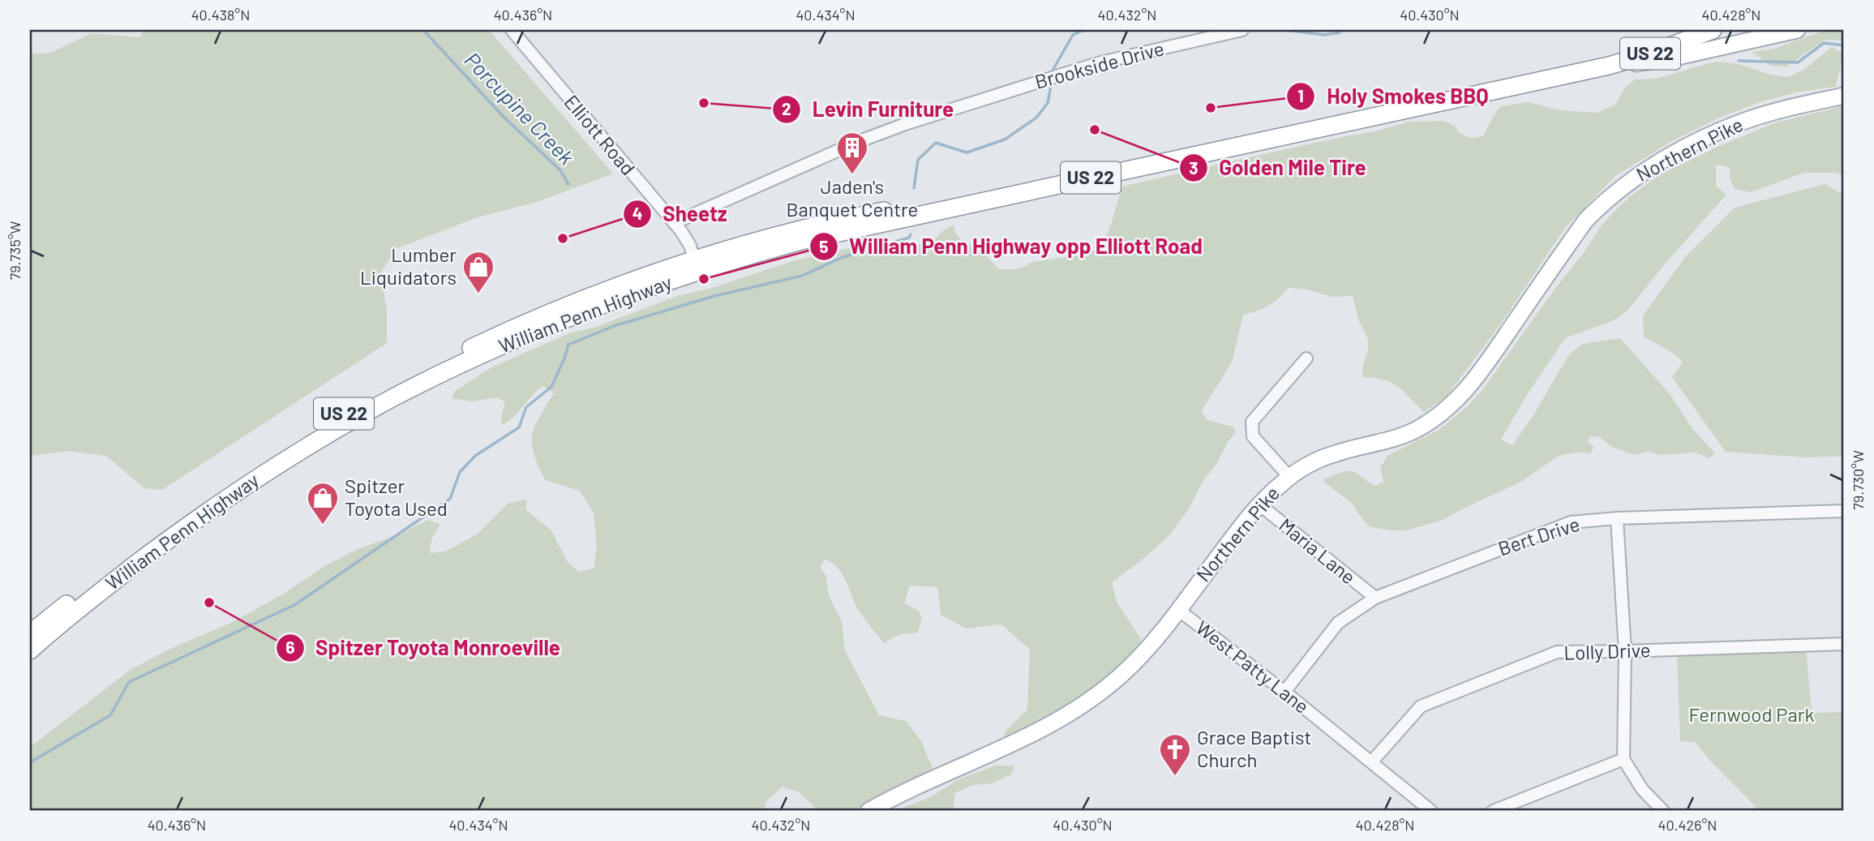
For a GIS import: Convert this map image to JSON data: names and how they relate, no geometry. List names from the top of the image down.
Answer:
{
  "streets": {
    "highway": ["US 22", "William Penn Highway"],
    "main road": ["Northern Pike"],
    "street": [
      "Brookside Drive",
      "Elliott Road",
      "Bert Drive",
      "Maria Lane",
      "Lolly Drive",
      "West Patty Lane"
    ]
  },
  "crossings": [
    ["Brookside Drive", "Elliott Road"],
    ["Elliott Road", "William Penn Highway"],
    ["Northern Pike", "Maria Lane"],
    ["Northern Pike", "West Patty Lane"],
    ["Bert Drive", "Maria Lane"],
    ["Bert Drive", "West Patty Lane"],
    ["Lolly Drive", "West Patty Lane"]
  ],
  "water": ["Porcupine Creek"],
  "parks": ["Fernwood Park"],
  "places": {
    "other": [
      "Levin Furniture",
      "Holy Smokes BBQ",
      "Golden Mile Tire",
      "Sheetz",
      "William Penn Highway opp Elliott Road",
      "Spitzer Toyota Monroeville"
    ],
    "building": ["Jaden's Banquet Centre"],
    "shop": ["Lumber Liquidators", "Spitzer Toyota Used"],
    "church": ["Grace Baptist Church"]
  },
  "coordinates": [
    "40.438°N",
    "40.436°N",
    "40.434°N",
    "40.432°N",
    "40.430°N",
    "40.428°N",
    "79.735°W",
    "79.730°W",
    "40.426°N"
  ]
}
